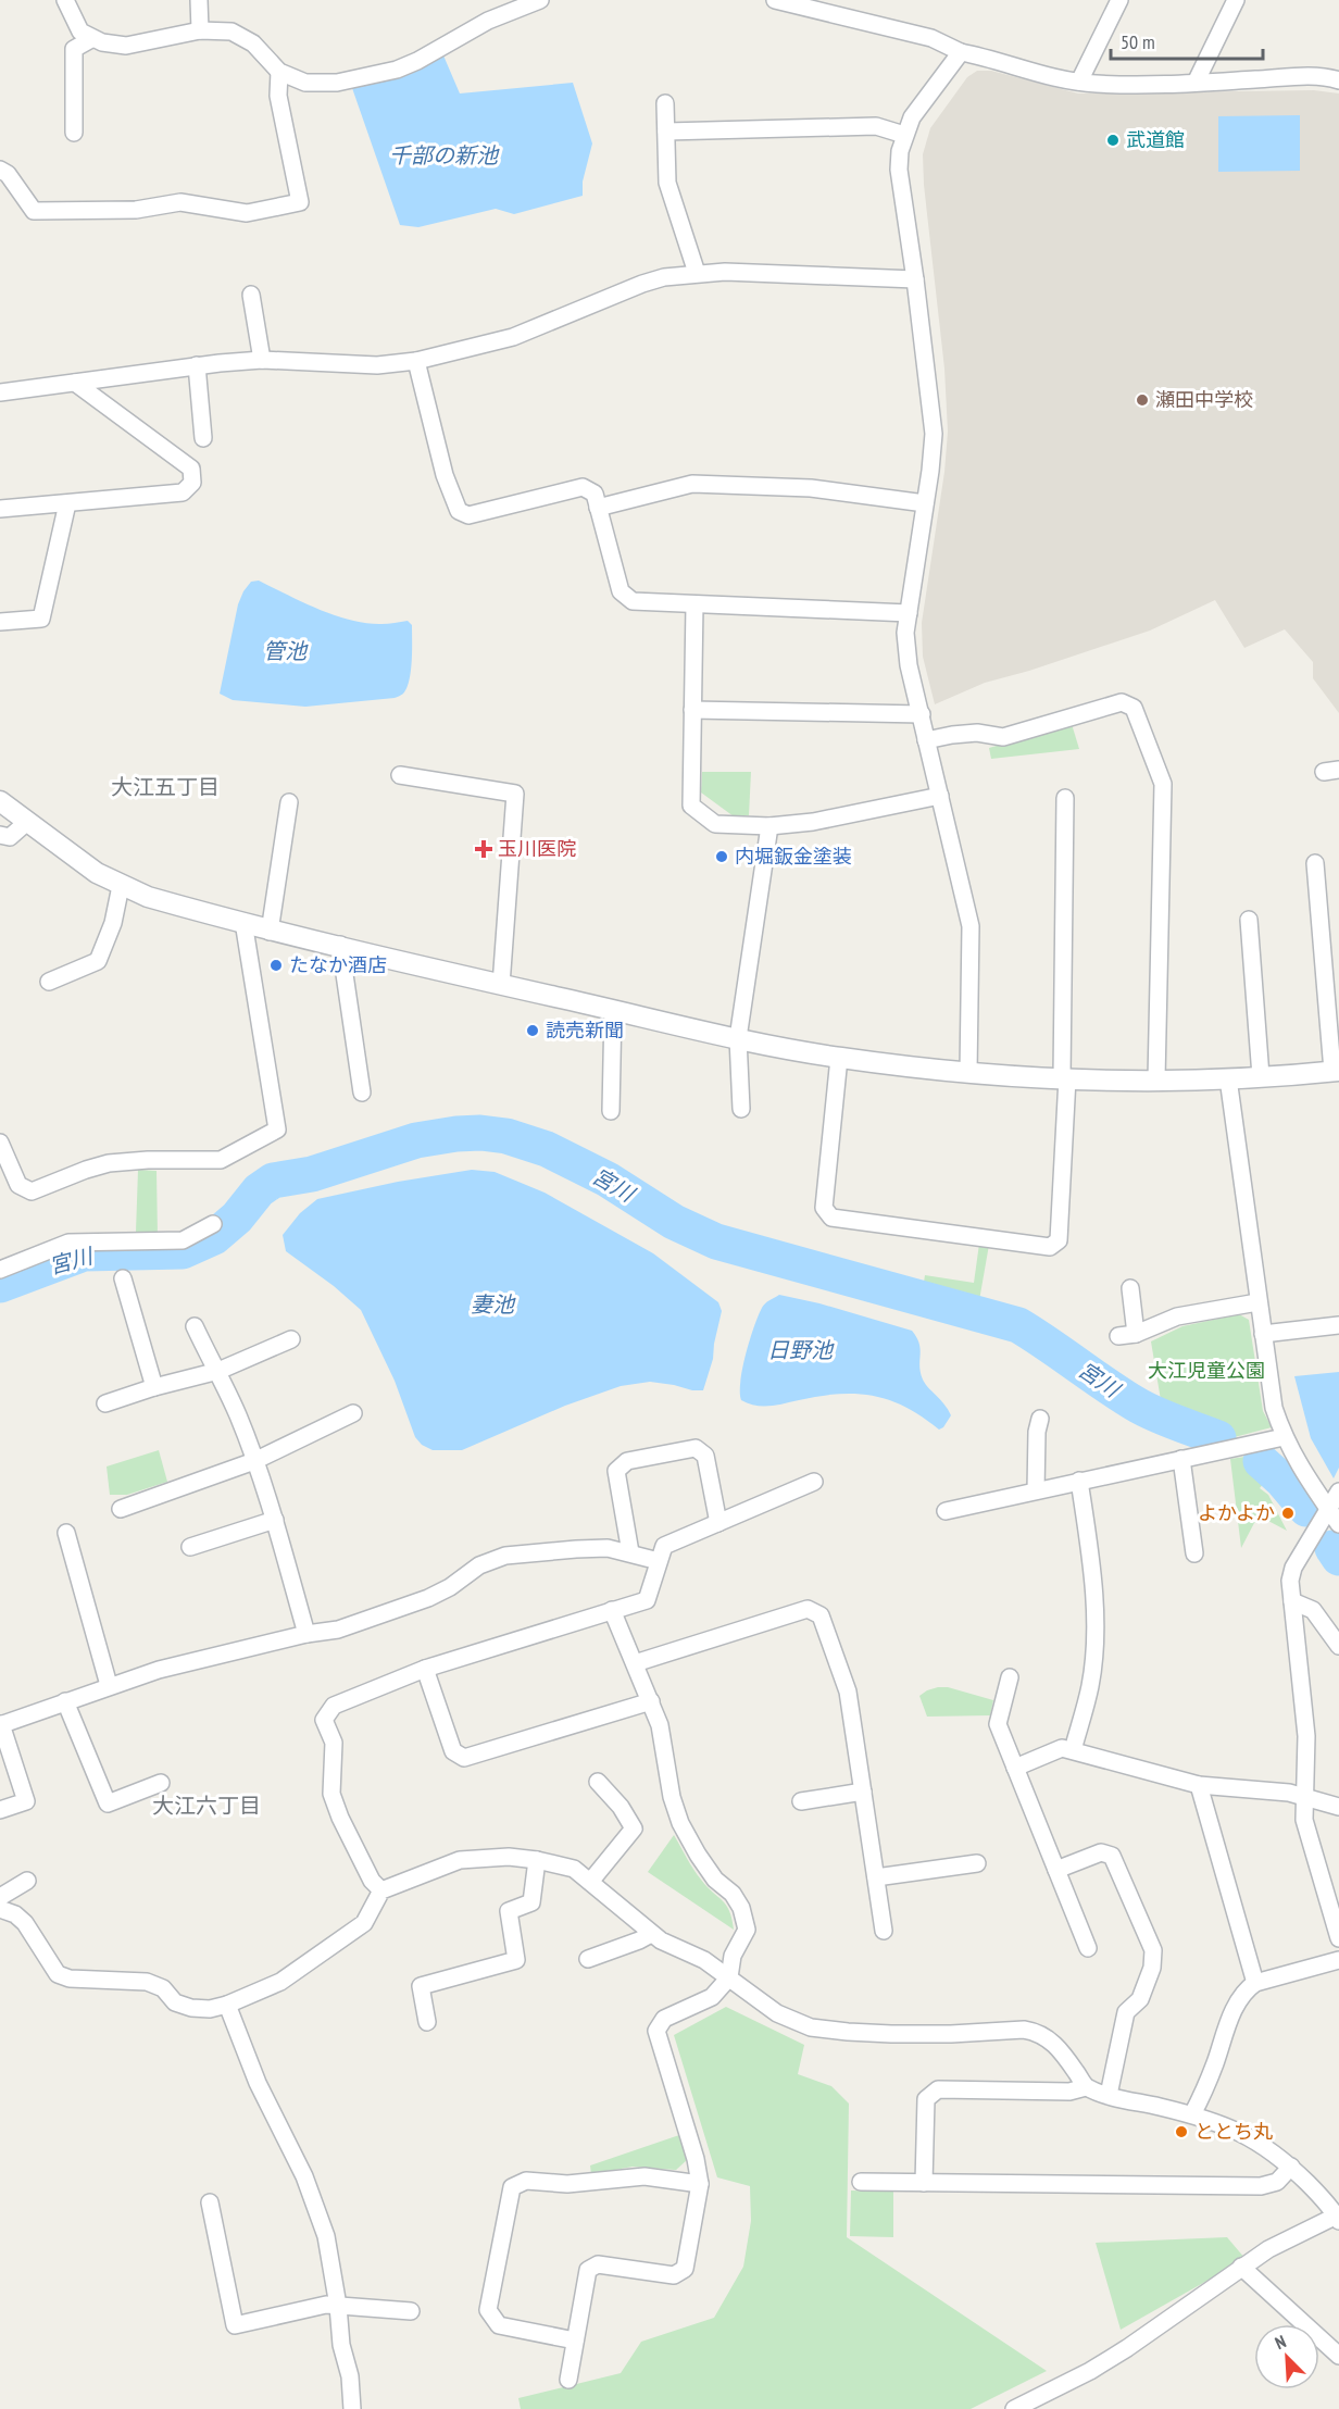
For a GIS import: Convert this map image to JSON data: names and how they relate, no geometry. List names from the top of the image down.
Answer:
{
  "districts": ["大江五丁目", "大江六丁目"],
  "water": [
    "千部の新池",
    "管池",
    "宮川",
    "妻池",
    "日野池"
  ],
  "parks": ["大江児童公園"],
  "places": {
    "other": [
      "武道館",
      "瀬田中学校",
      "内堀鈑金塗装",
      "たなか酒店",
      "読売新聞",
      "よかよか",
      "ととち丸"
    ],
    "health": ["玉川医院"]
  },
  "scale_bar": "50 m",
  "north": "top left"
}
